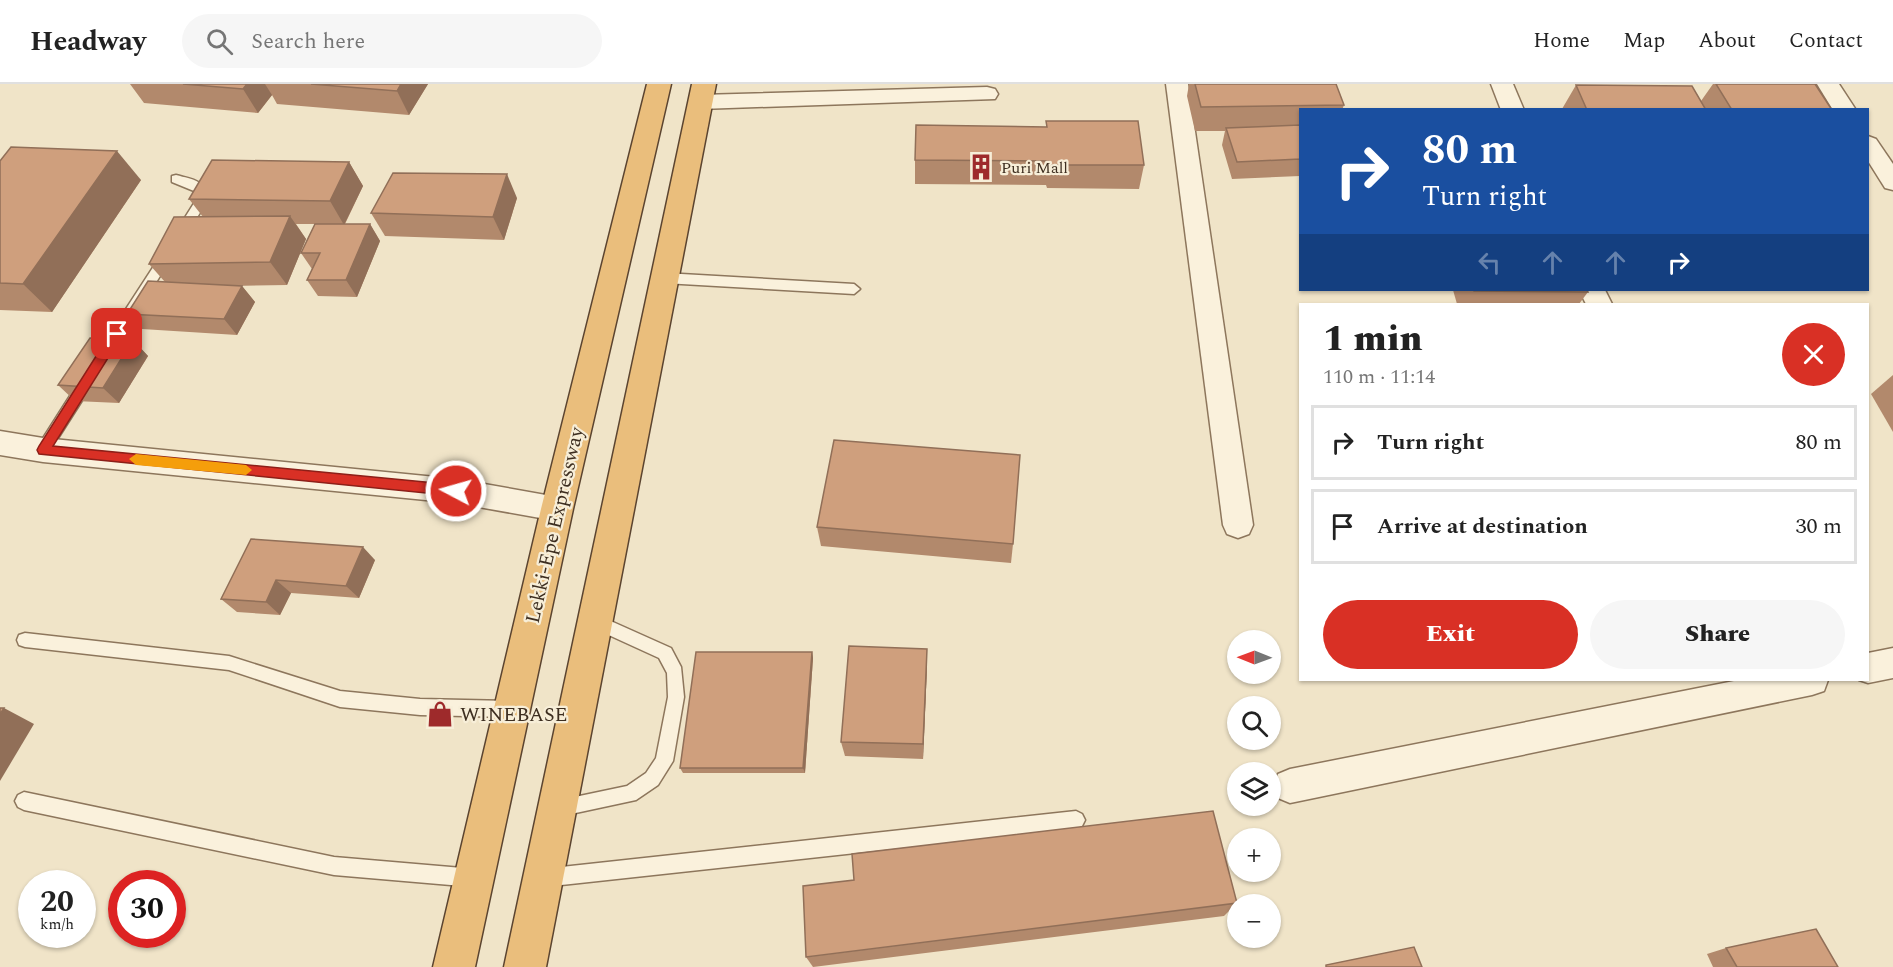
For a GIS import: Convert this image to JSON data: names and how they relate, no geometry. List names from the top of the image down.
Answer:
{
  "streets": {
    "highway": ["Lekki-Epe Expressway"]
  },
  "places": {
    "building": ["Puri Mall"],
    "shop": ["WINEBASE"]
  },
  "north": "left",
  "page": {
    "header": "Headway",
    "search": "Search here",
    "nav": [
      "Home",
      "Map",
      "About",
      "Contact"
    ],
    "turn": ["80 m", "Turn right"],
    "heading": ["1 min", "110 m · 11:14"],
    "list": [
      {
        "name": "Turn right",
        "value": "80 m"
      },
      {
        "name": "Arrive at destination",
        "value": "30 m"
      }
    ],
    "buttons": ["Exit", "Share"],
    "map_buttons": ["+", "−"],
    "speed": "20 km/h",
    "limit": "30"
  }
}
